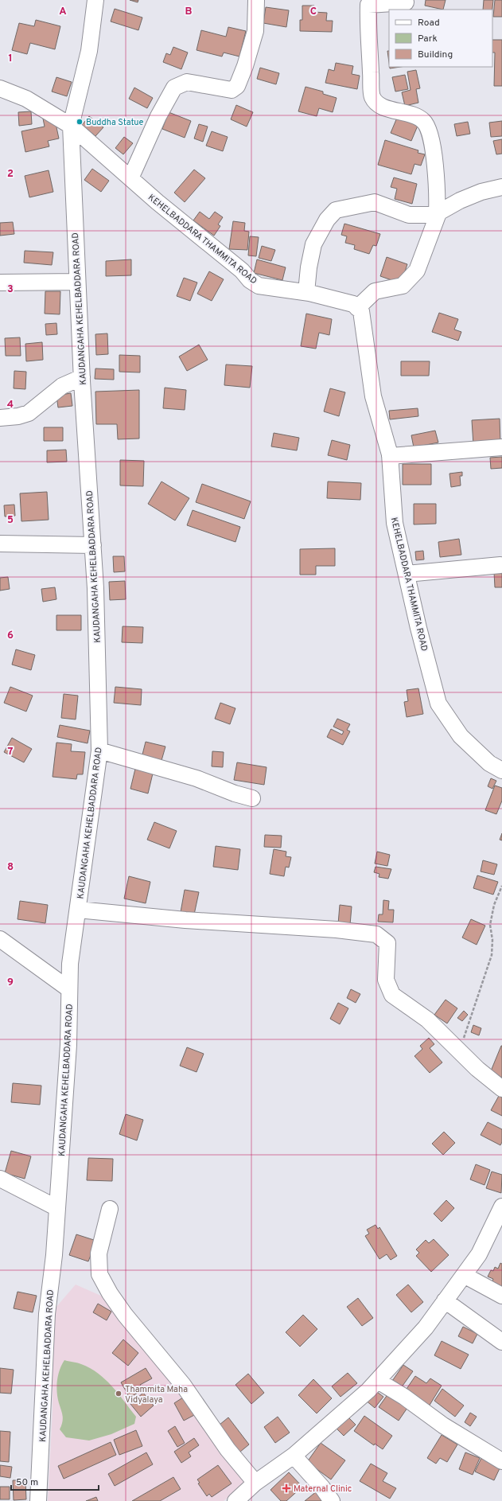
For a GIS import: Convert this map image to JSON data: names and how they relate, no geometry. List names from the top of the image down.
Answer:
{
  "streets": {
    "street": ["KEHELBADDARA THAMMITA ROAD", "KAUDANGAHA KEHELBADDARA ROAD"]
  },
  "crossings": [
    ["KEHELBADDARA THAMMITA ROAD", "KAUDANGAHA KEHELBADDARA ROAD"]
  ],
  "places": {
    "other": ["Buddha Statue", "Thammita Maha Vidyalaya"],
    "health": ["Maternal Clinic"]
  },
  "legend": ["Road", "Park", "Building"],
  "scale_bar": "50 m",
  "grid": {
    "columns": ["A", "B", "C"],
    "rows": [
      "1",
      "2",
      "3",
      "4",
      "5",
      "6",
      "7",
      "8",
      "9"
    ]
  }
}
